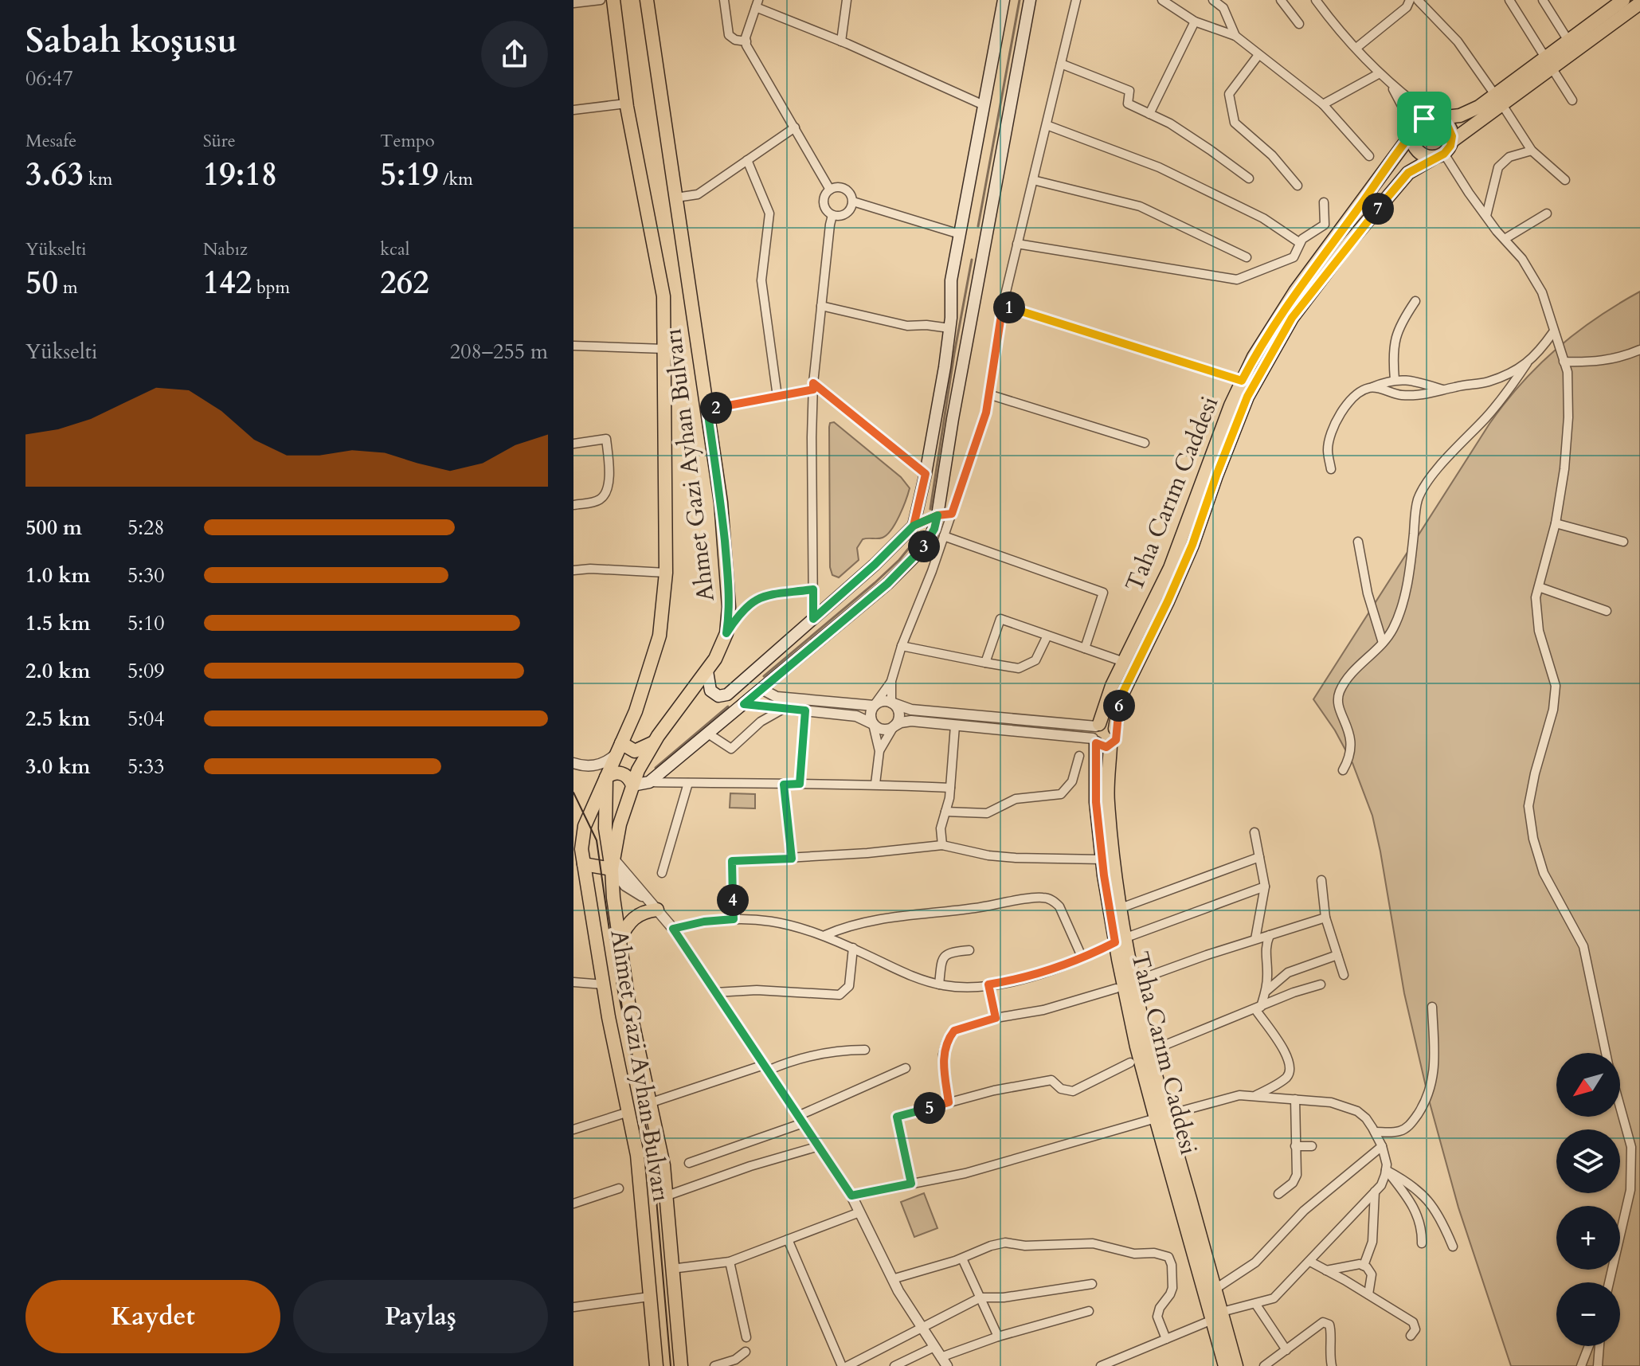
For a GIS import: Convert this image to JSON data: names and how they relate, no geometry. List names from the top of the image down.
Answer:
{
  "streets": {
    "main road": ["Ahmet Gazi Ayhan Bulvarı", "Taha Carım Caddesi"]
  },
  "north": "bottom left",
  "page": {
    "heading": ["Sabah koşusu", "06:47"],
    "stats": [
      ["Mesafe", "3.63 km"],
      ["Süre", "19:18"],
      ["Tempo", "5:19 /km"],
      ["Yükselti", "50 m"],
      ["Nabız", "142 bpm"],
      ["kcal", "262"]
    ],
    "pins": [
      "7",
      "1",
      "2",
      "3",
      "6",
      "4",
      "5"
    ],
    "chart": ["Yükselti", "208–255 m"],
    "list": [
      {
        "name": "500 m",
        "note": "5:28"
      },
      {
        "name": "1.0 km",
        "note": "5:30"
      },
      {
        "name": "1.5 km",
        "note": "5:10"
      },
      {
        "name": "2.0 km",
        "note": "5:09"
      },
      {
        "name": "2.5 km",
        "note": "5:04"
      },
      {
        "name": "3.0 km",
        "note": "5:33"
      }
    ],
    "map_buttons": ["+", "−"],
    "buttons": ["Kaydet", "Paylaş"]
  }
}
